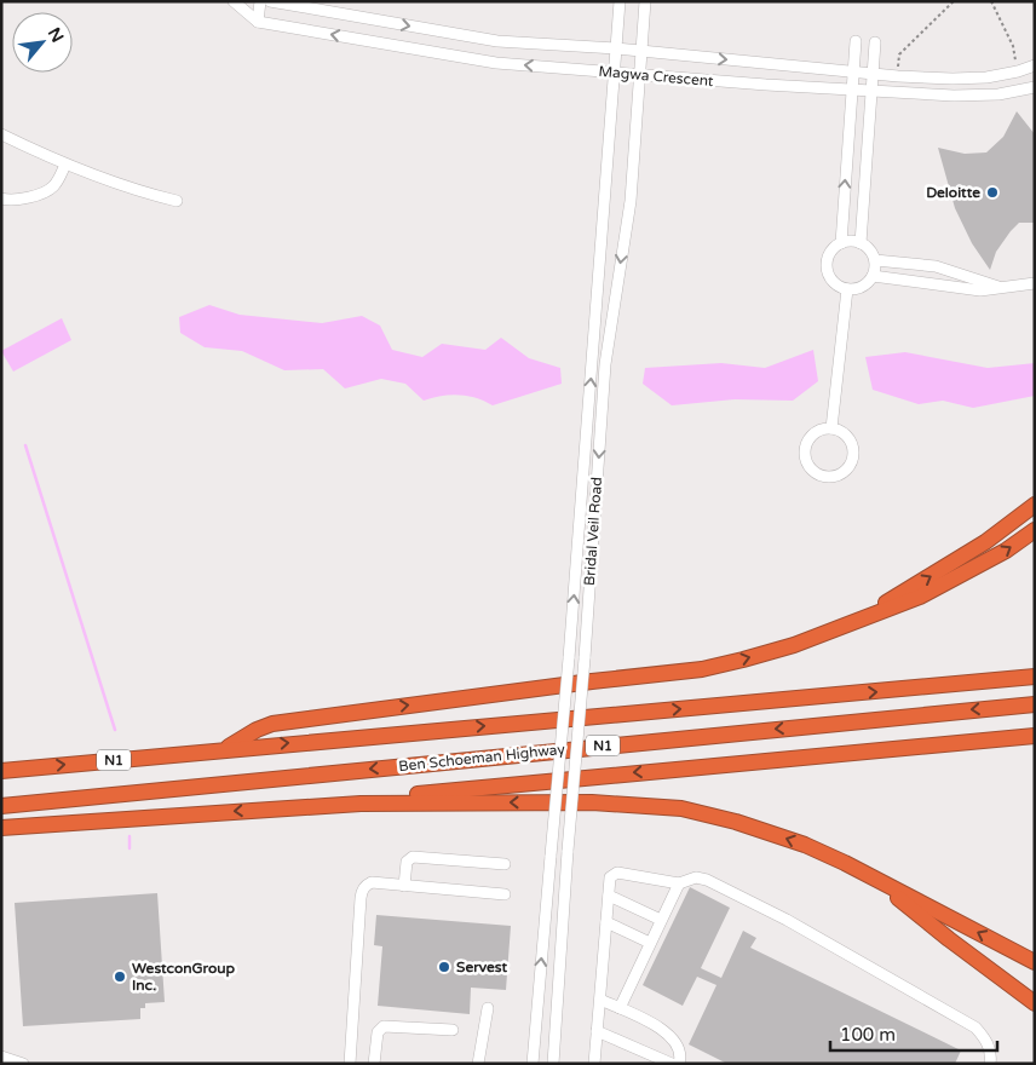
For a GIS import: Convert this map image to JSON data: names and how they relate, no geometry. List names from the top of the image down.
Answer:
{
  "streets": {
    "highway": ["N1", "Ben Schoeman Highway"],
    "street": ["Magwa Crescent", "Bridal Veil Road"]
  },
  "crossings": [
    ["Magwa Crescent", "Bridal Veil Road"]
  ],
  "places": ["Deloitte", "Servest", "WestconGroup Inc."],
  "scale_bar": "100 m",
  "north": "top right"
}
